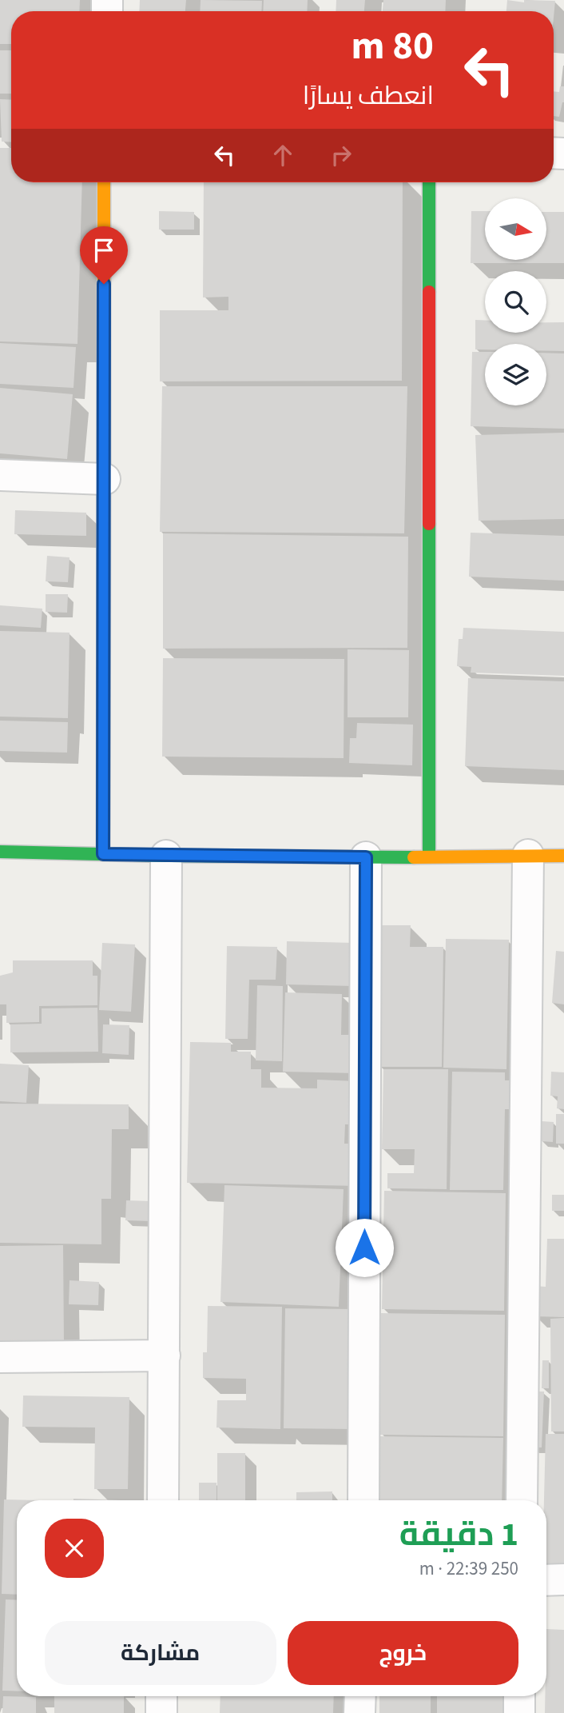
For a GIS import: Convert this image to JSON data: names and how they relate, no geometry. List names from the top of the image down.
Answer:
{
  "north": "right",
  "page": {
    "turn": ["80 m", "انعطف يسارًا"],
    "heading": ["1 دقيقة", "250 m · 22:39"],
    "buttons": ["خروج", "مشاركة"]
  }
}
